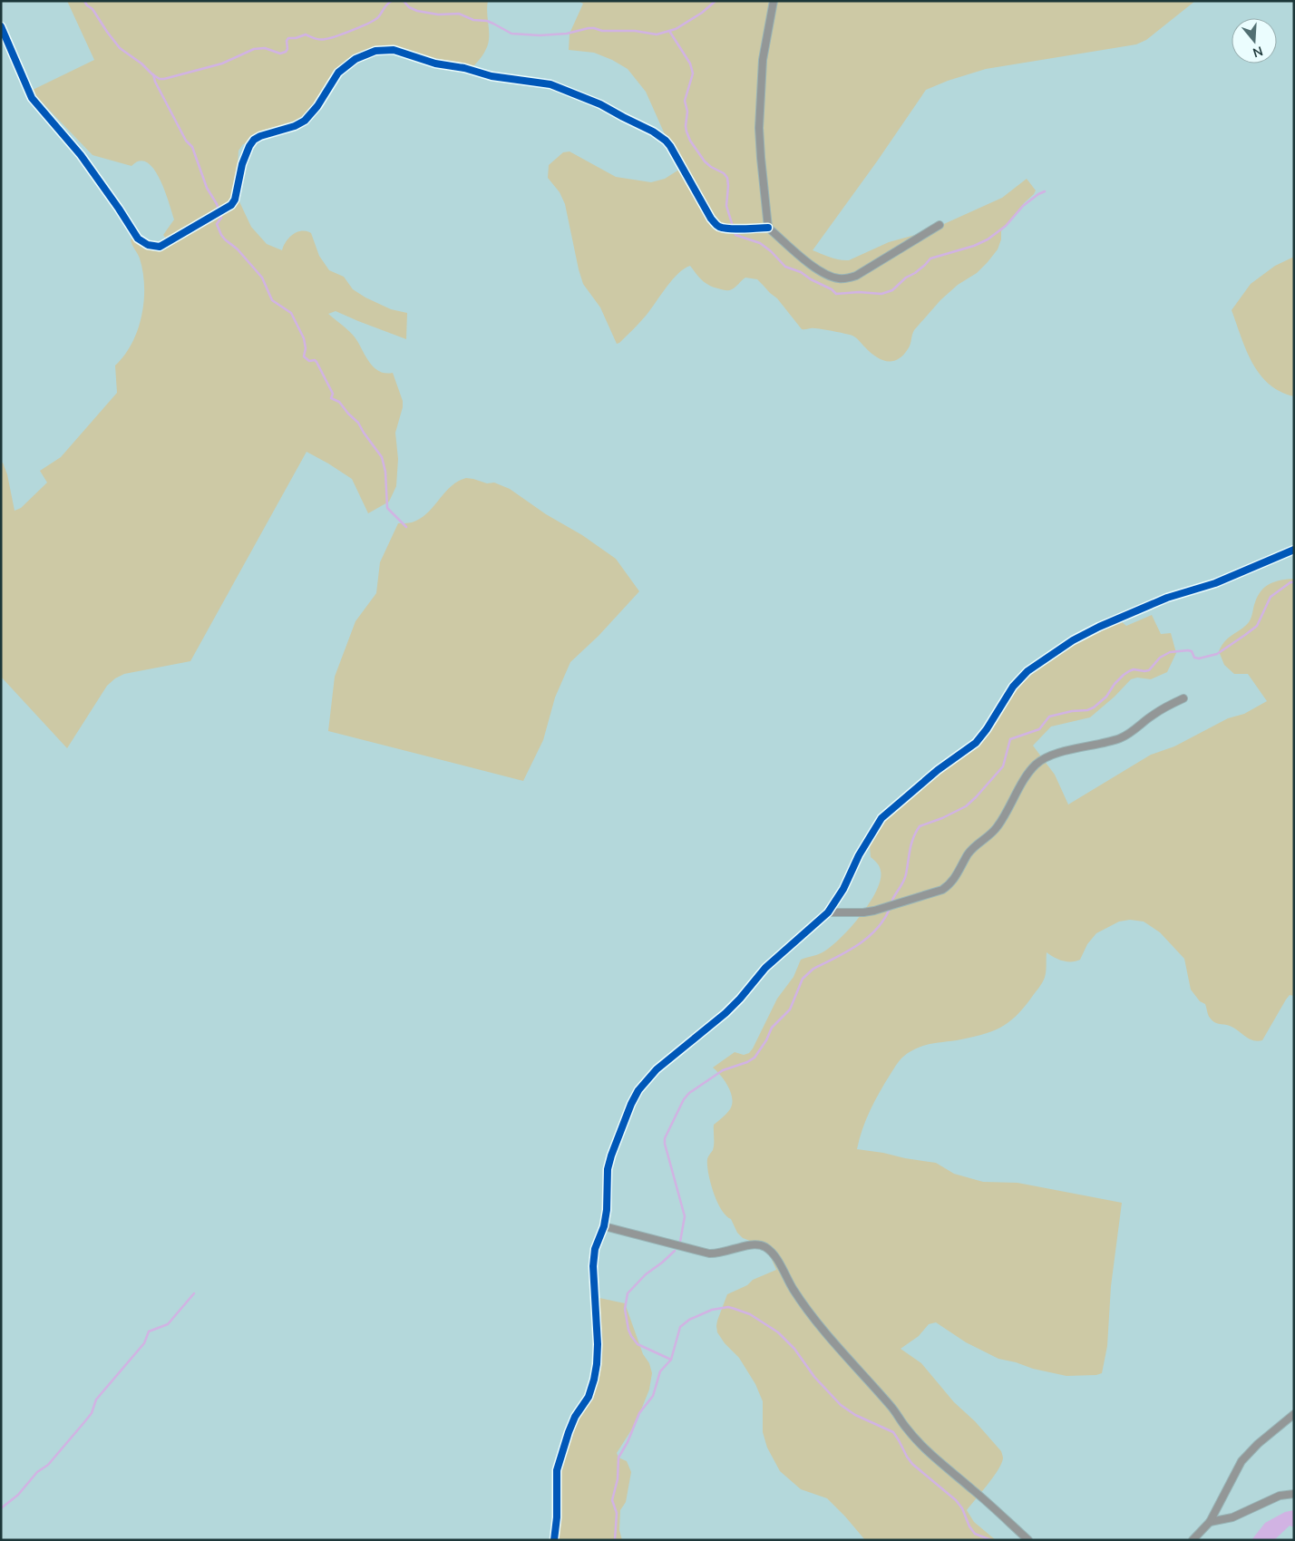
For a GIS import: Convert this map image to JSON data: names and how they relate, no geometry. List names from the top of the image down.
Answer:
{
  "north": "bottom"
}
